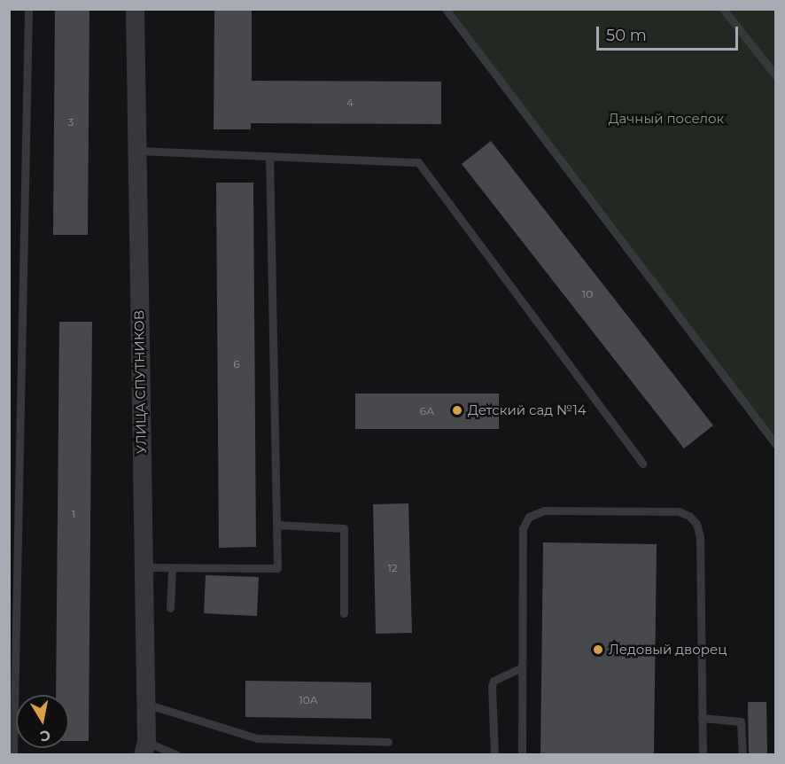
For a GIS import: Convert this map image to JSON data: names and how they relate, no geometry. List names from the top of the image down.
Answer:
{
  "streets": {
    "street": ["УЛИЦА СПУТНИКОВ"]
  },
  "parks": ["Дачный поселок"],
  "places": ["Детский сад №14", "Ледовый дворец"],
  "house_numbers": [
    "4",
    "3",
    "10",
    "6",
    "6А",
    "1",
    "12",
    "10А"
  ],
  "scale_bar": "50 m",
  "north": "bottom"
}
